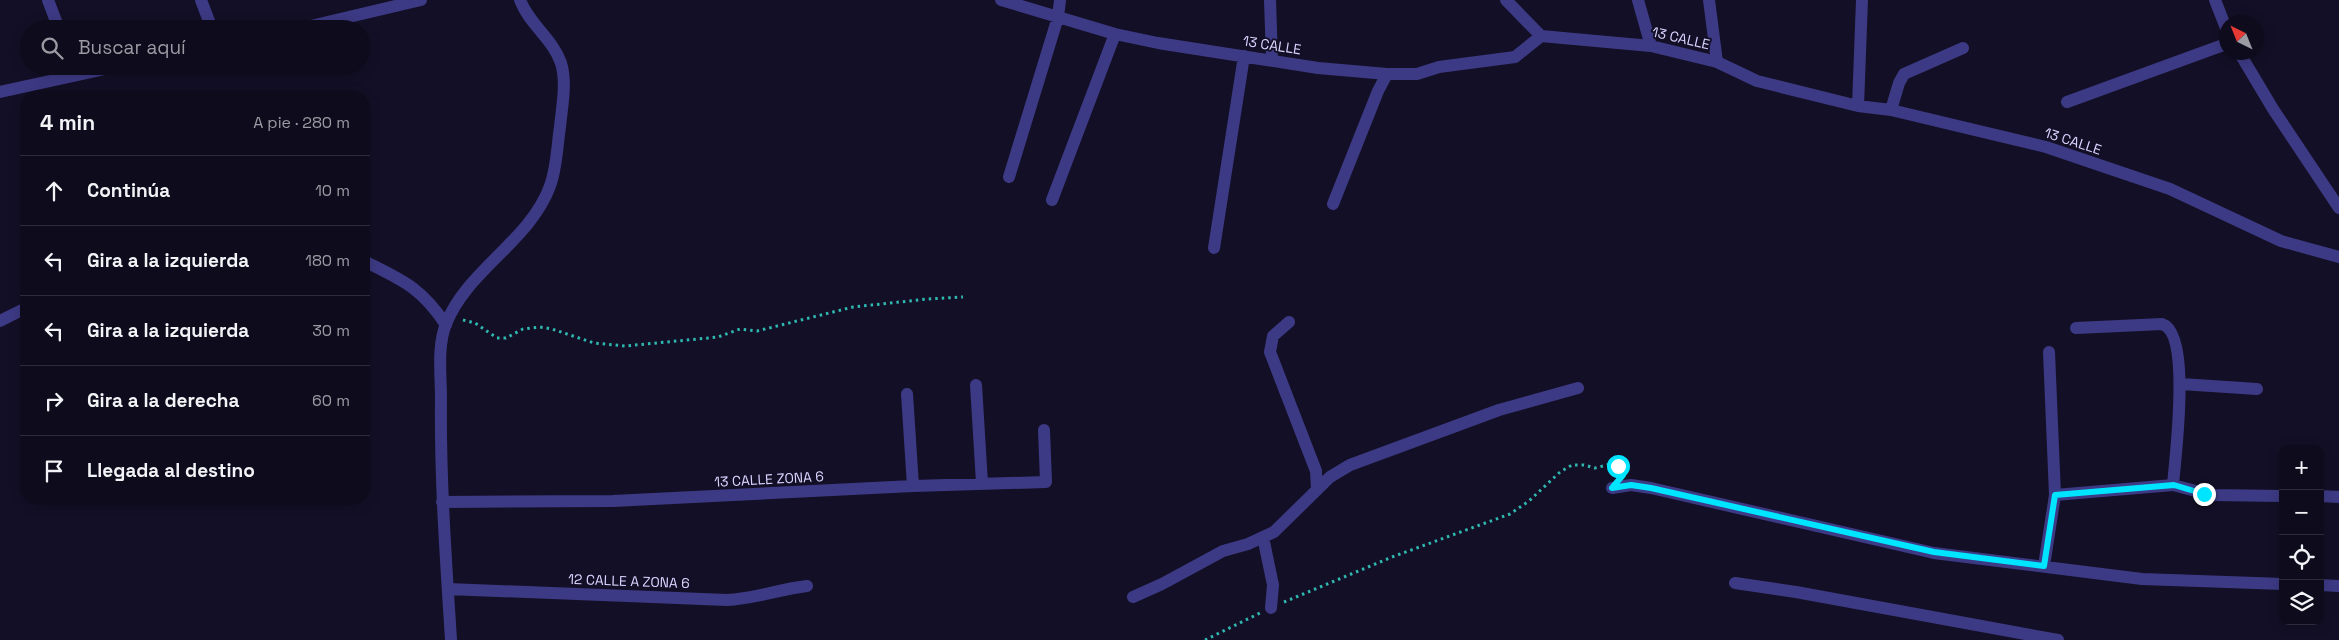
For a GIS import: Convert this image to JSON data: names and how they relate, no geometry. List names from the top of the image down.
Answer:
{
  "streets": {
    "street": ["13 CALLE", "13 CALLE ZONA 6", "12 CALLE A ZONA 6"]
  },
  "north": "top left",
  "page": {
    "search": "Buscar aquí",
    "heading": ["4 min", "A pie · 280 m"],
    "list": [
      ["Continúa", "10 m"],
      ["Gira a la izquierda", "180 m"],
      ["Gira a la izquierda", "30 m"],
      ["Gira a la derecha", "60 m"],
      "Llegada al destino"
    ],
    "map_buttons": ["+", "−"]
  }
}
